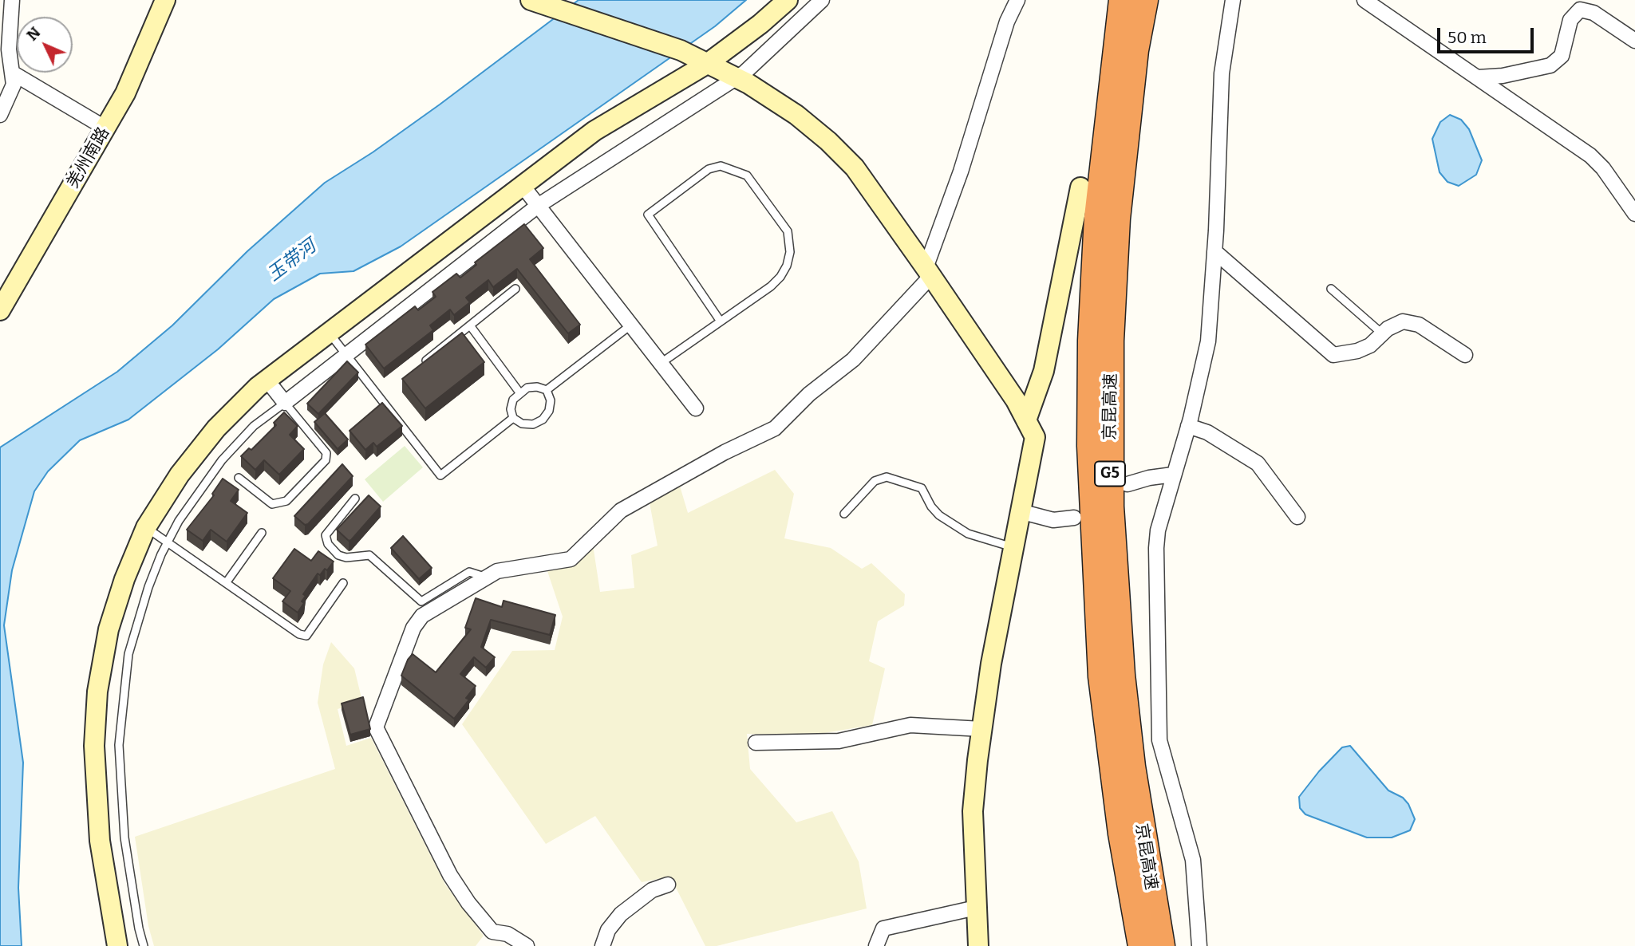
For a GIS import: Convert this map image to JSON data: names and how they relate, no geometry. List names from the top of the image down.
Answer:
{
  "streets": {
    "highway": ["京昆高速", "G5"],
    "street": ["羌州南路"]
  },
  "water": ["玉带河"],
  "scale_bar": "50 m",
  "north": "top left"
}
